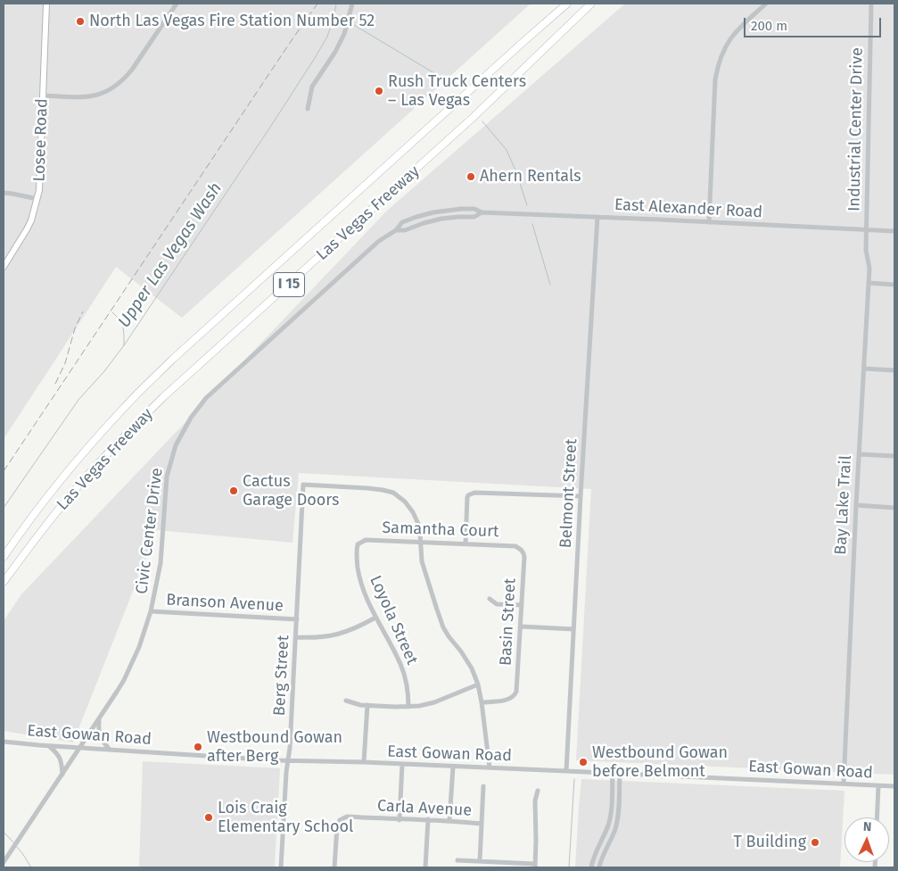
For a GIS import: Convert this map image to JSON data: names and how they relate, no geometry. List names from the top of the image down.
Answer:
{
  "streets": {
    "highway": ["Las Vegas Freeway", "I 15"],
    "main road": ["Losee Road"],
    "street": [
      "Industrial Center Drive",
      "East Alexander Road",
      "Belmont Street",
      "Bay Lake Trail",
      "Samantha Court",
      "Civic Center Drive",
      "Branson Avenue",
      "Loyola Street",
      "Basin Street",
      "Berg Street",
      "East Gowan Road",
      "Carla Avenue"
    ]
  },
  "crossings": [
    ["Industrial Center Drive", "East Alexander Road"],
    ["Industrial Center Drive", "Bay Lake Trail"],
    ["East Alexander Road", "Belmont Street"],
    ["East Alexander Road", "Bay Lake Trail"],
    ["East Alexander Road", "Civic Center Drive"],
    ["Belmont Street", "East Gowan Road"],
    ["Bay Lake Trail", "East Gowan Road"],
    ["Samantha Court", "Loyola Street"],
    ["Samantha Court", "Basin Street"],
    ["Samantha Court", "Berg Street"],
    ["Civic Center Drive", "Branson Avenue"],
    ["Civic Center Drive", "East Gowan Road"],
    ["Branson Avenue", "Berg Street"],
    ["Berg Street", "East Gowan Road"]
  ],
  "water": ["Upper Las Vegas Wash"],
  "places": [
    "North Las Vegas Fire Station Number 52",
    "Rush Truck Centers – Las Vegas",
    "Ahern Rentals",
    "Cactus Garage Doors",
    "Westbound Gowan after Berg",
    "Westbound Gowan before Belmont",
    "Lois Craig Elementary School",
    "T Building"
  ],
  "scale_bar": "200 m",
  "north": "top"
}
